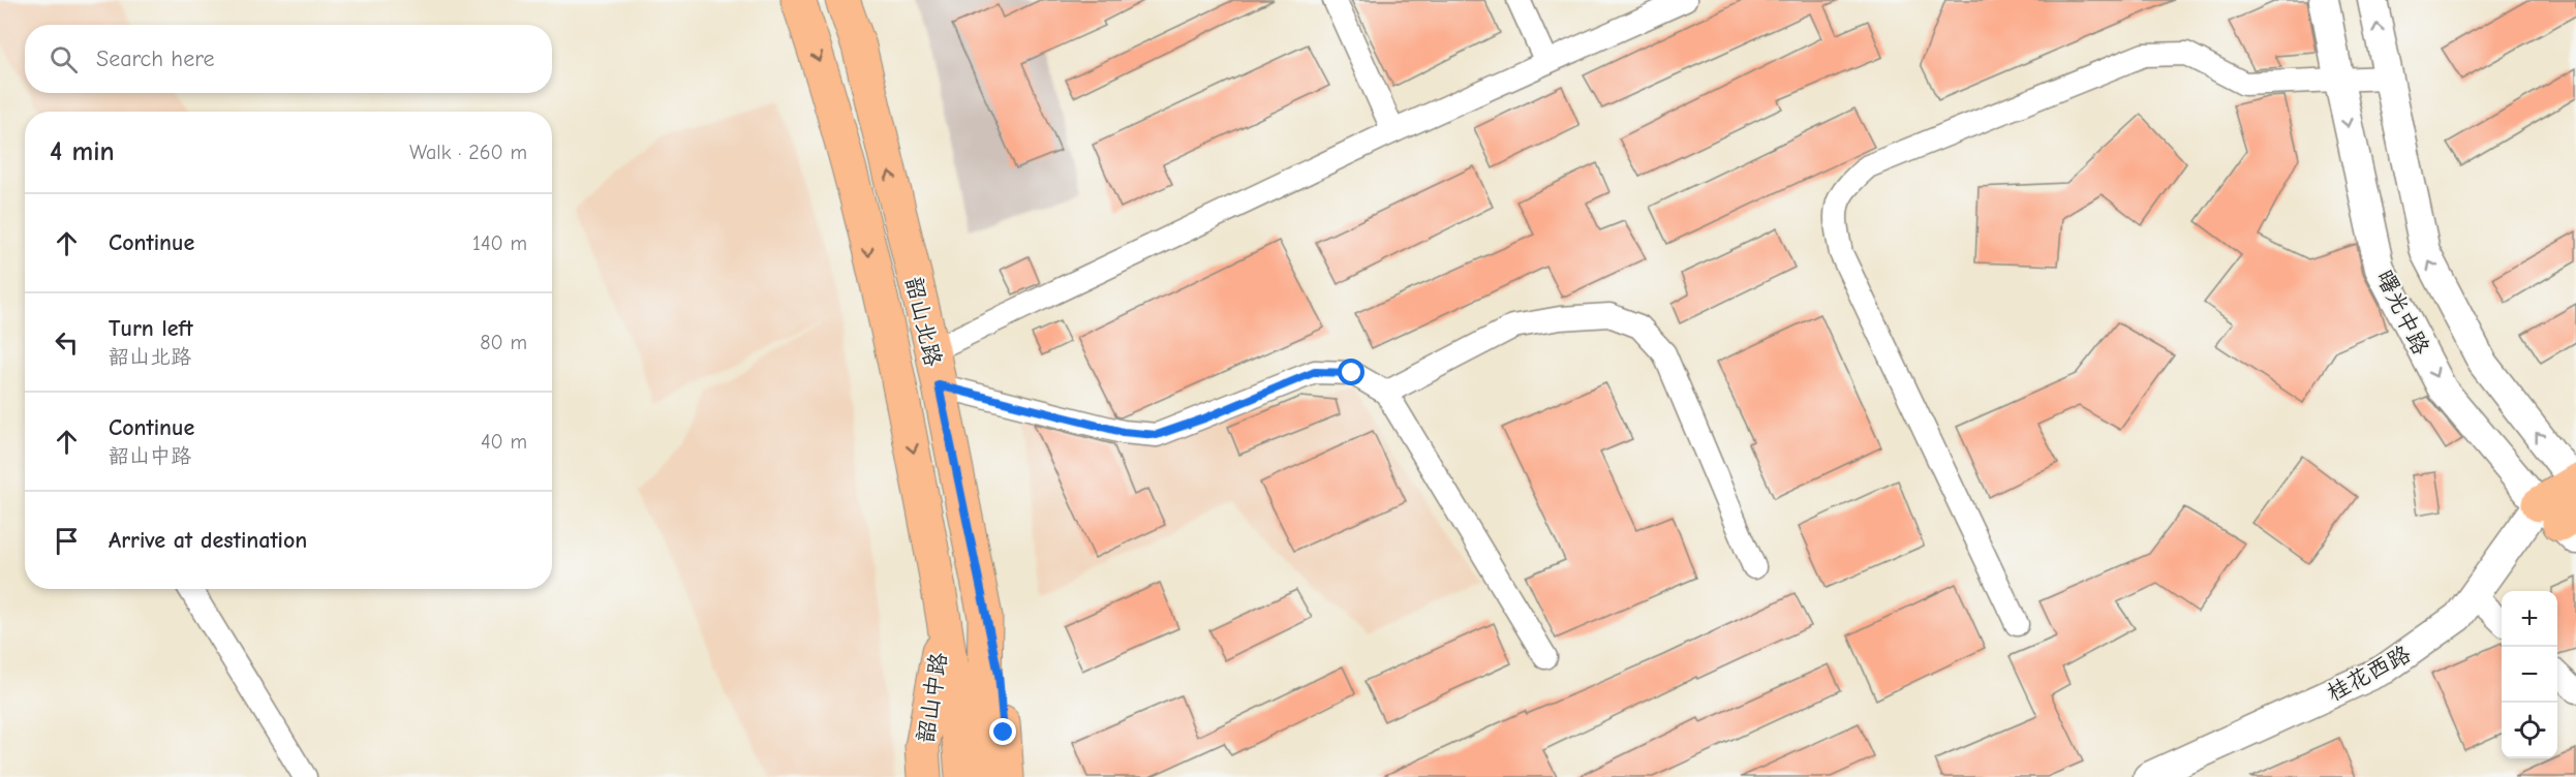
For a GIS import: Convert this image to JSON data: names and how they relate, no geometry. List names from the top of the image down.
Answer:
{
  "streets": {
    "main road": ["韶山北路", "韶山中路"],
    "street": ["曙光中路", "桂花西路"]
  },
  "crossings": [
    ["曙光中路", "桂花西路"],
    ["韶山北路", "韶山中路"]
  ],
  "page": {
    "search": "Search here",
    "heading": ["4 min", "Walk · 260 m"],
    "list": [
      ["Continue", "140 m"],
      ["Turn left", "韶山北路", "80 m"],
      ["Continue", "韶山中路", "40 m"],
      "Arrive at destination"
    ],
    "map_buttons": ["+", "−"]
  }
}
